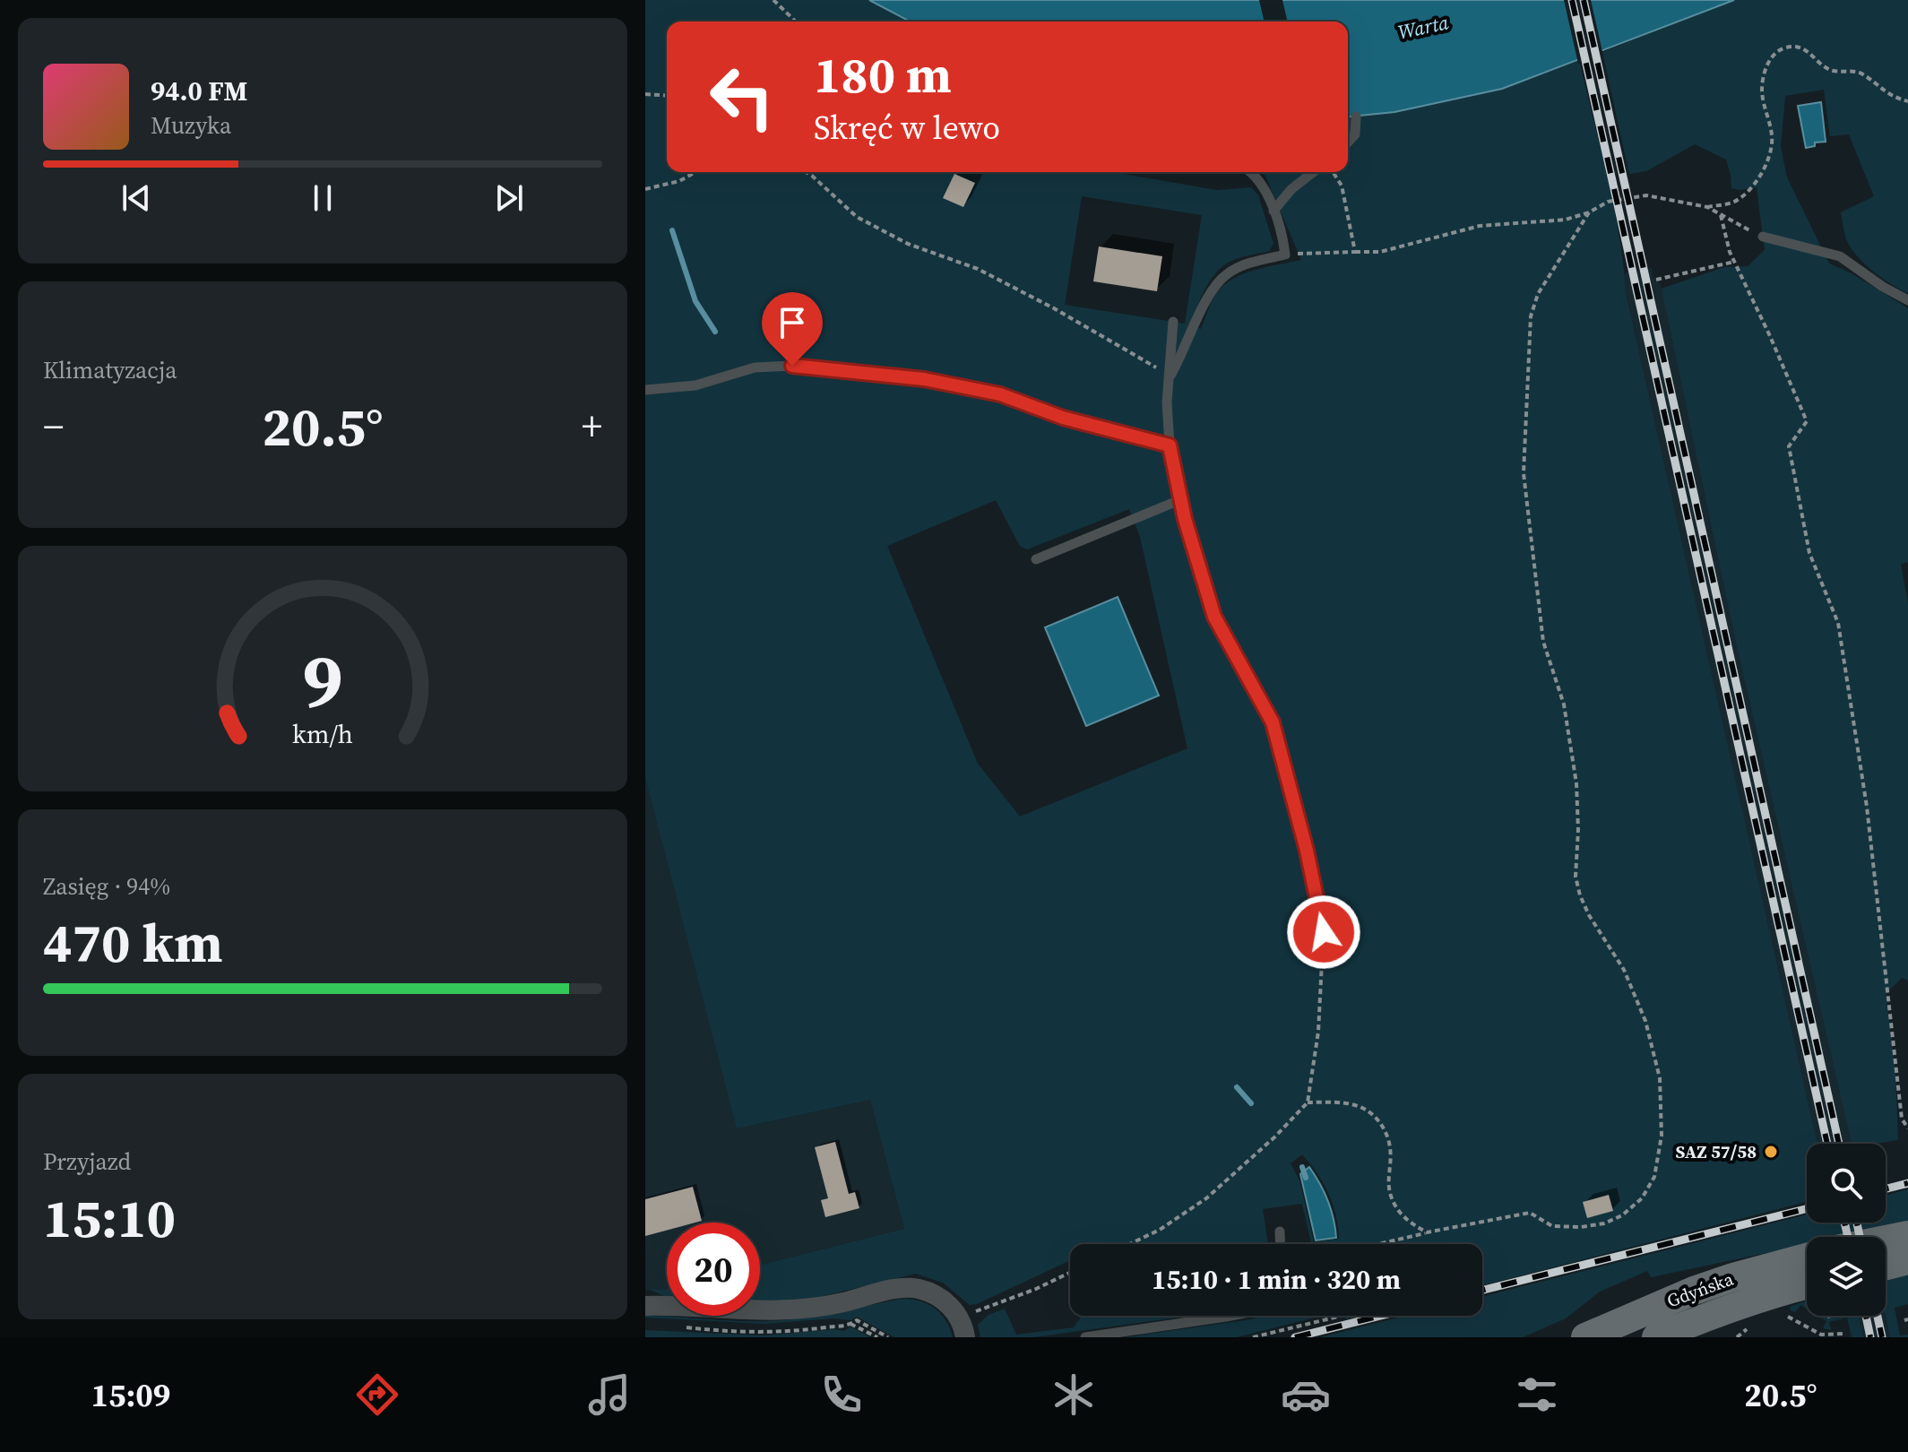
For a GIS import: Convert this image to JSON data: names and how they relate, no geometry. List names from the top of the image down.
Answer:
{
  "streets": {
    "main road": ["Gdyńska"]
  },
  "water": ["Warta"],
  "places": ["SAZ 57/58"],
  "page": {
    "turn": ["180 m", "Skręć w lewo"],
    "song": ["94.0 FM", "Muzyka"],
    "tile": [
      "Klimatyzacja",
      ["Zasięg · 94%", "470 km"],
      ["Przyjazd", "15:10"]
    ],
    "heat": ["−", "20.5°", "+"],
    "limit": "20",
    "trip": "15:10 · 1 min · 320 m",
    "tabs": ["15:09", "20.5°"],
    "gauge": ["9", "km/h"]
  }
}
